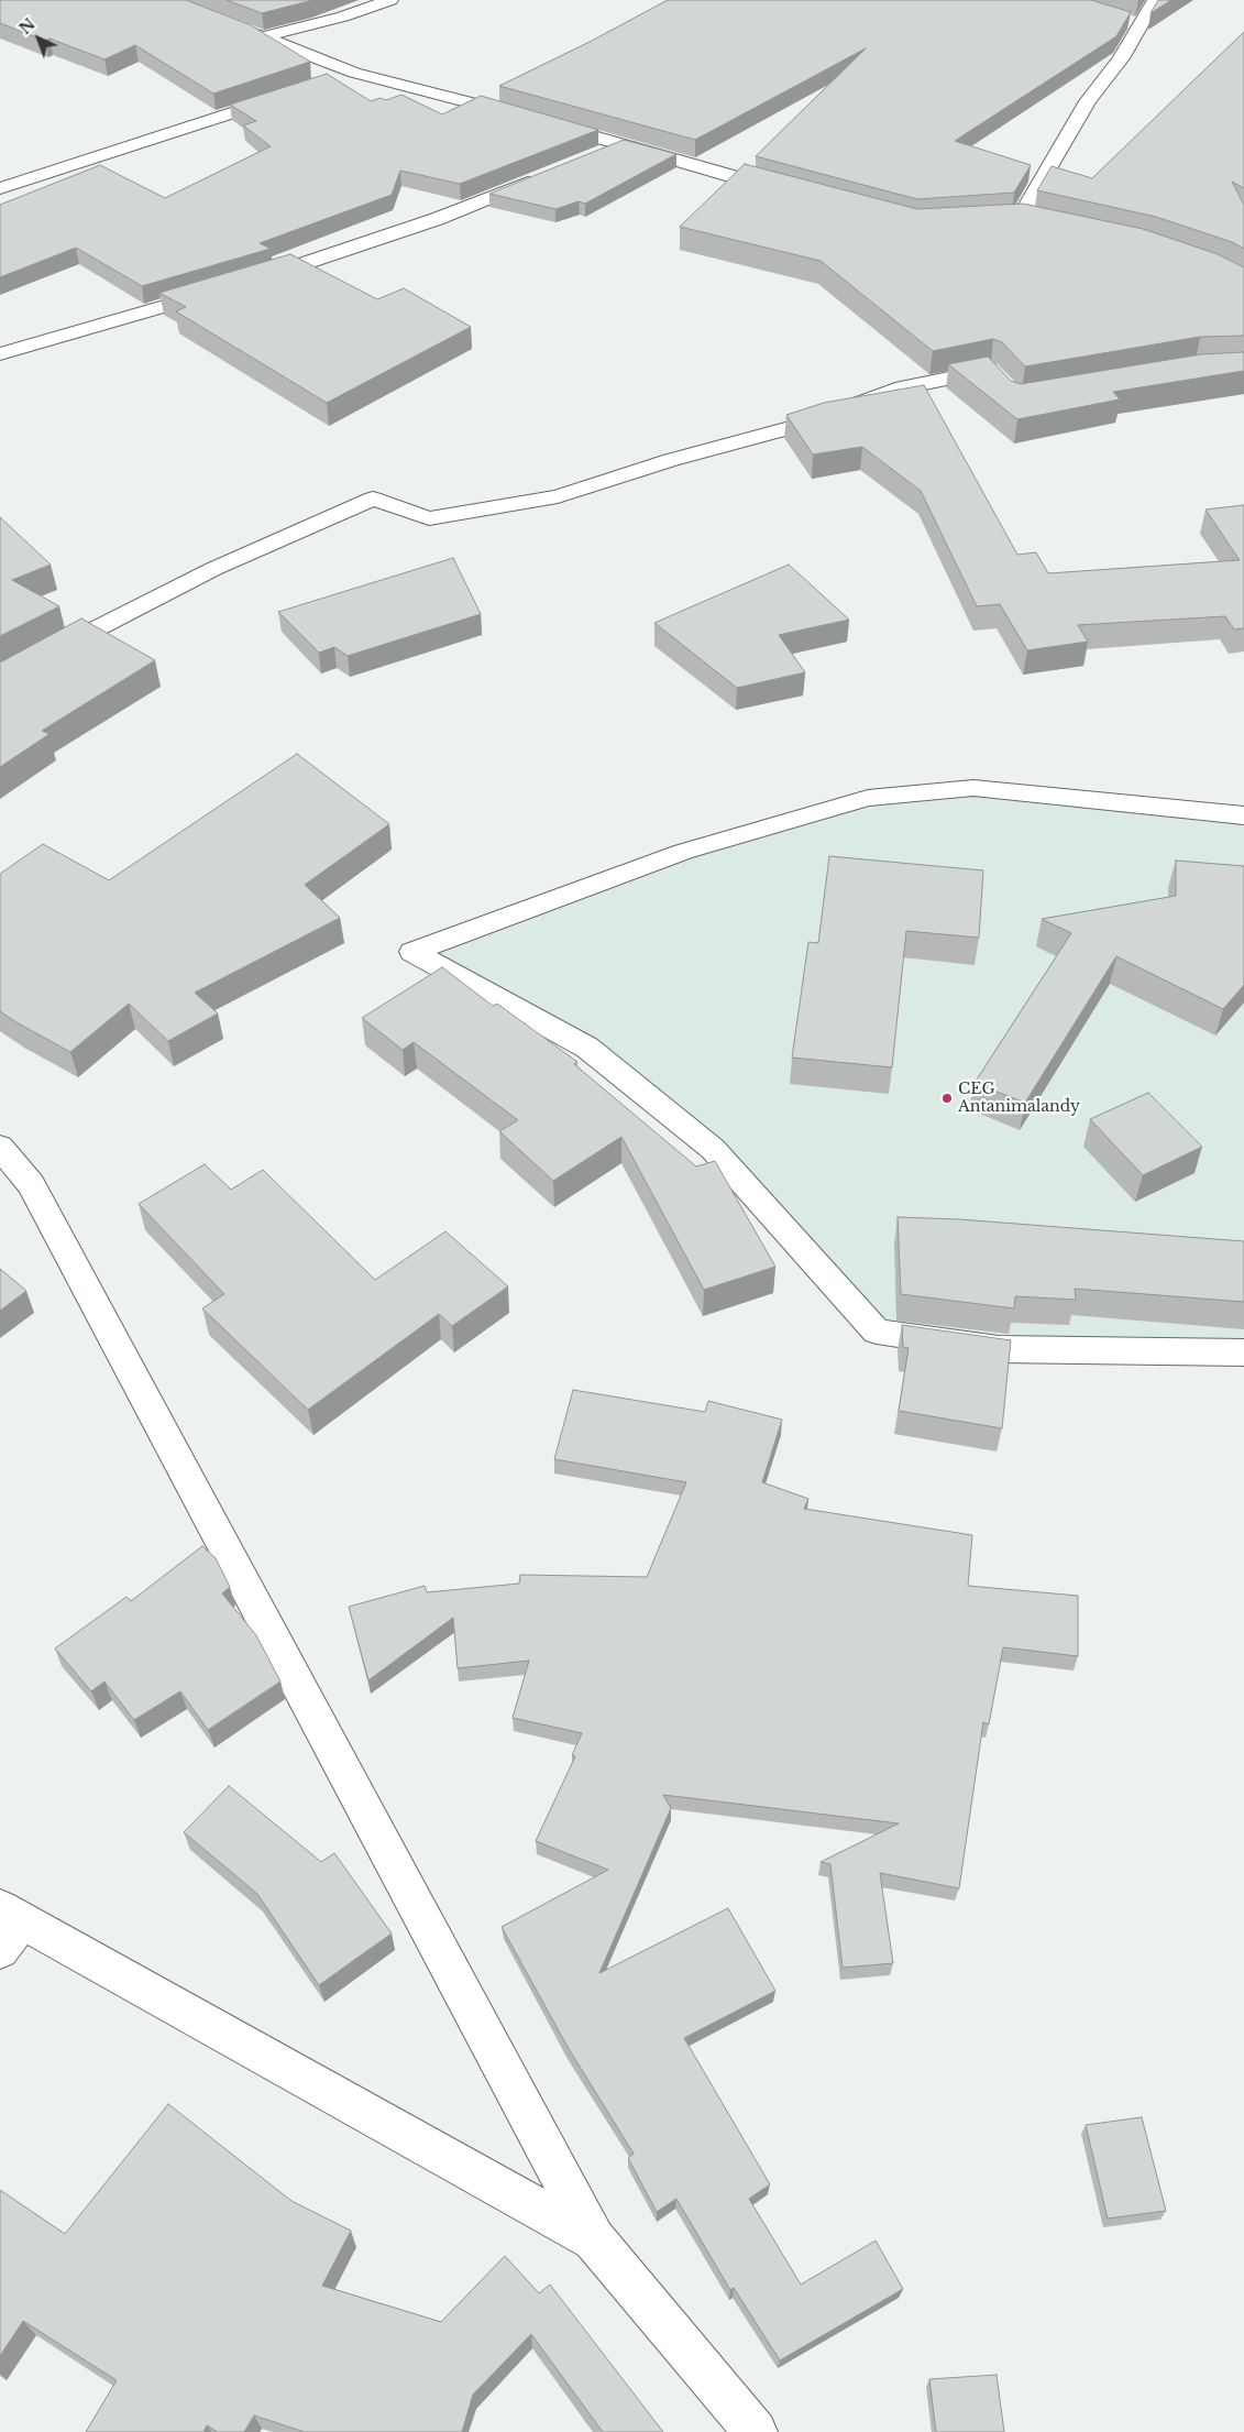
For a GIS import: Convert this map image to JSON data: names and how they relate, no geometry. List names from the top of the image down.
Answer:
{
  "places": ["CEG Antanimalandy"],
  "north": "top left"
}
